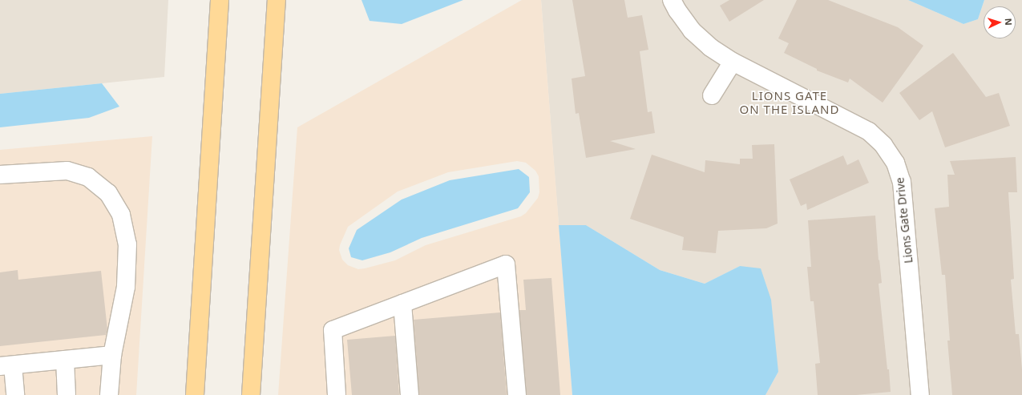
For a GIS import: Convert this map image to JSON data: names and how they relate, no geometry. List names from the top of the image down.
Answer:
{
  "streets": {
    "street": ["Lions Gate Drive"]
  },
  "districts": ["LIONS GATE ON THE ISLAND"],
  "north": "right"
}
